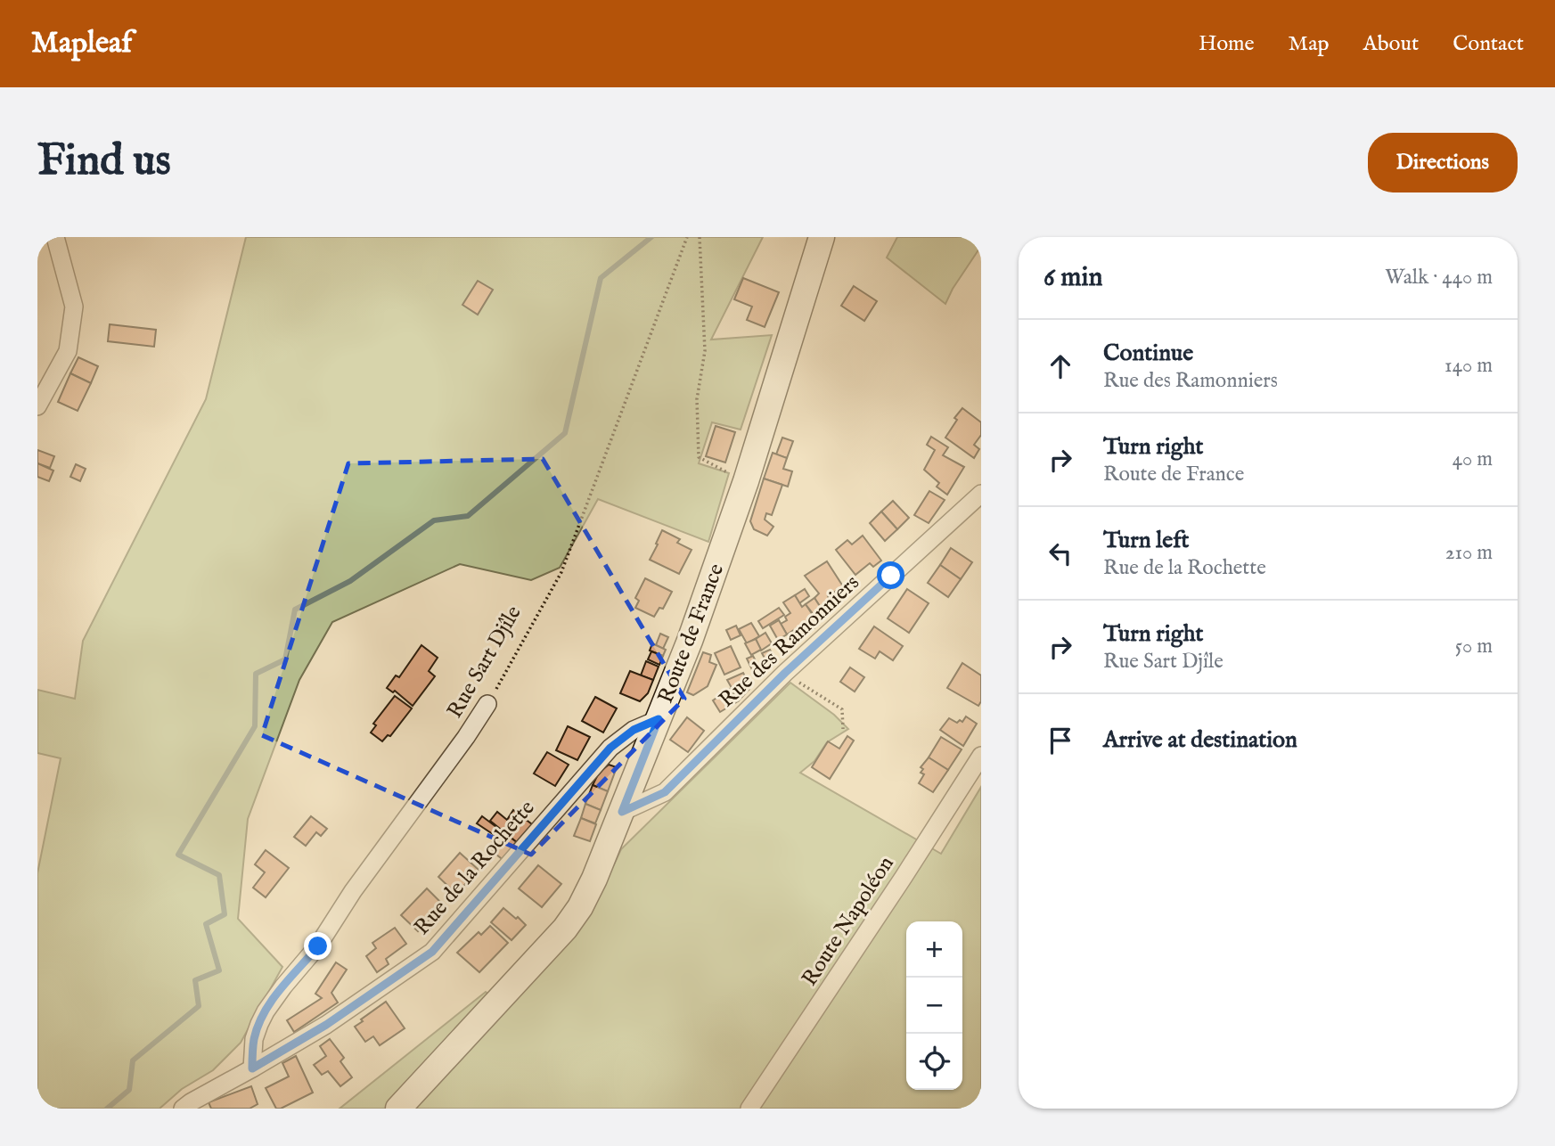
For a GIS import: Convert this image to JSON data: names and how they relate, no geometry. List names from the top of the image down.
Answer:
{
  "streets": {
    "main road": ["Route de France"],
    "street": [
      "Rue des Ramonniers",
      "Rue Sart Djîle",
      "Rue de la Rochette",
      "Route Napoléon"
    ]
  },
  "crossings": [
    ["Route de France", "Rue des Ramonniers"],
    ["Route de France", "Rue de la Rochette"],
    ["Rue Sart Djîle", "Rue de la Rochette"]
  ],
  "page": {
    "header": "Mapleaf",
    "nav": [
      "Home",
      "Map",
      "About",
      "Contact"
    ],
    "buttons": "Directions",
    "title": "Find us",
    "heading": ["6 min", "Walk · 440 m"],
    "list": [
      ["Continue", "Rue des Ramonniers", "140 m"],
      ["Turn right", "Route de France", "40 m"],
      ["Turn left", "Rue de la Rochette", "210 m"],
      ["Turn right", "Rue Sart Djîle", "50 m"],
      "Arrive at destination"
    ],
    "map_buttons": ["+", "−"]
  }
}
